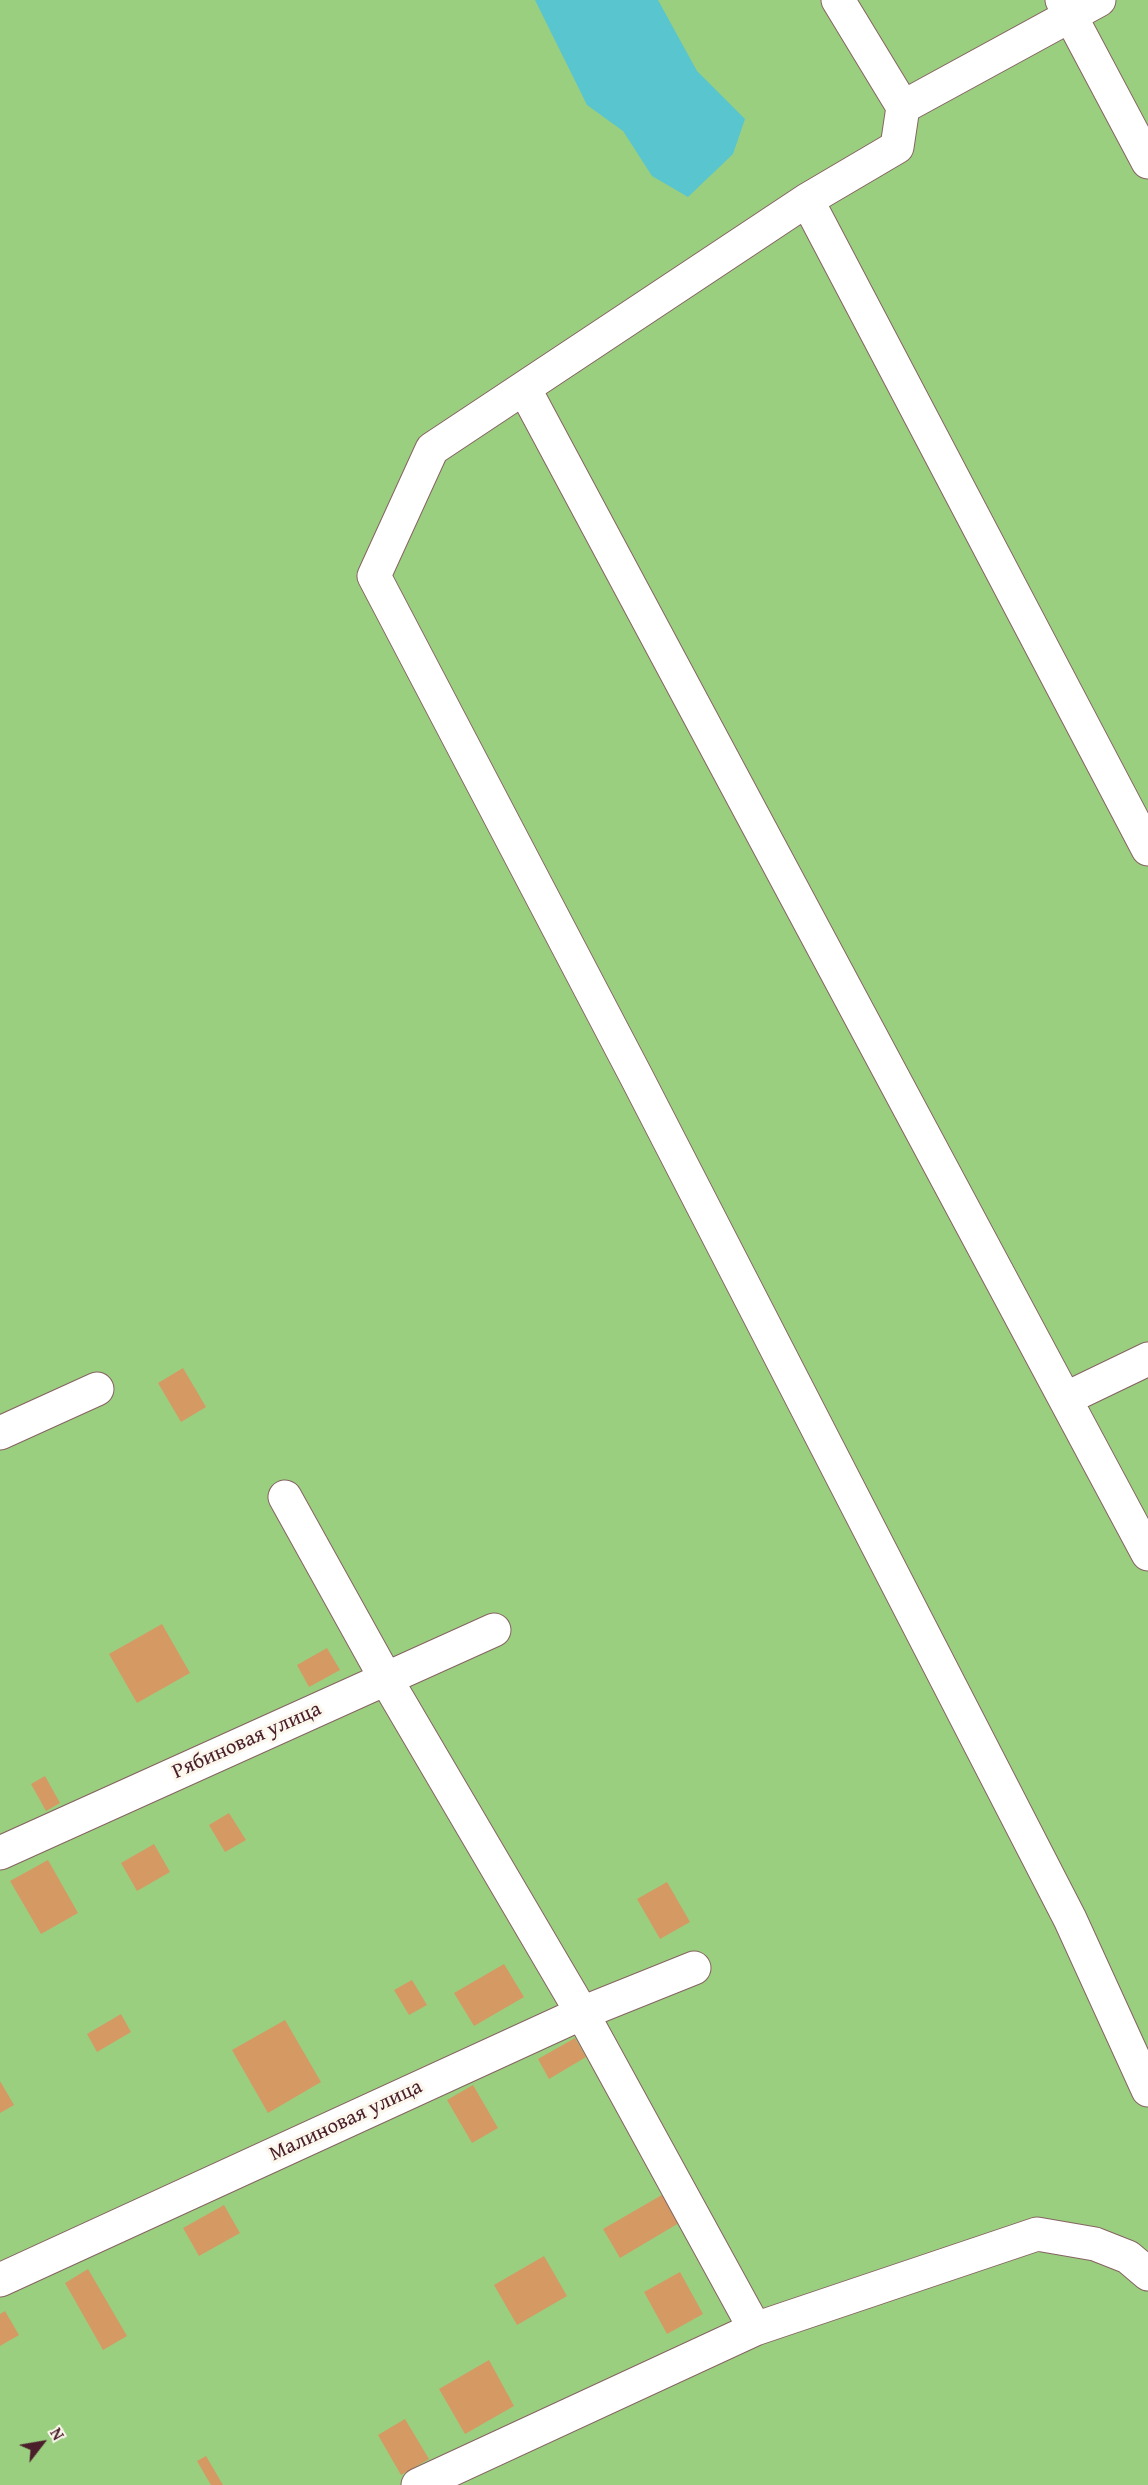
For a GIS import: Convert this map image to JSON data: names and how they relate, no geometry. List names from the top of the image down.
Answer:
{
  "streets": {
    "lane": ["Рябиновая улица", "Малиновая улица"]
  },
  "north": "top right"
}
